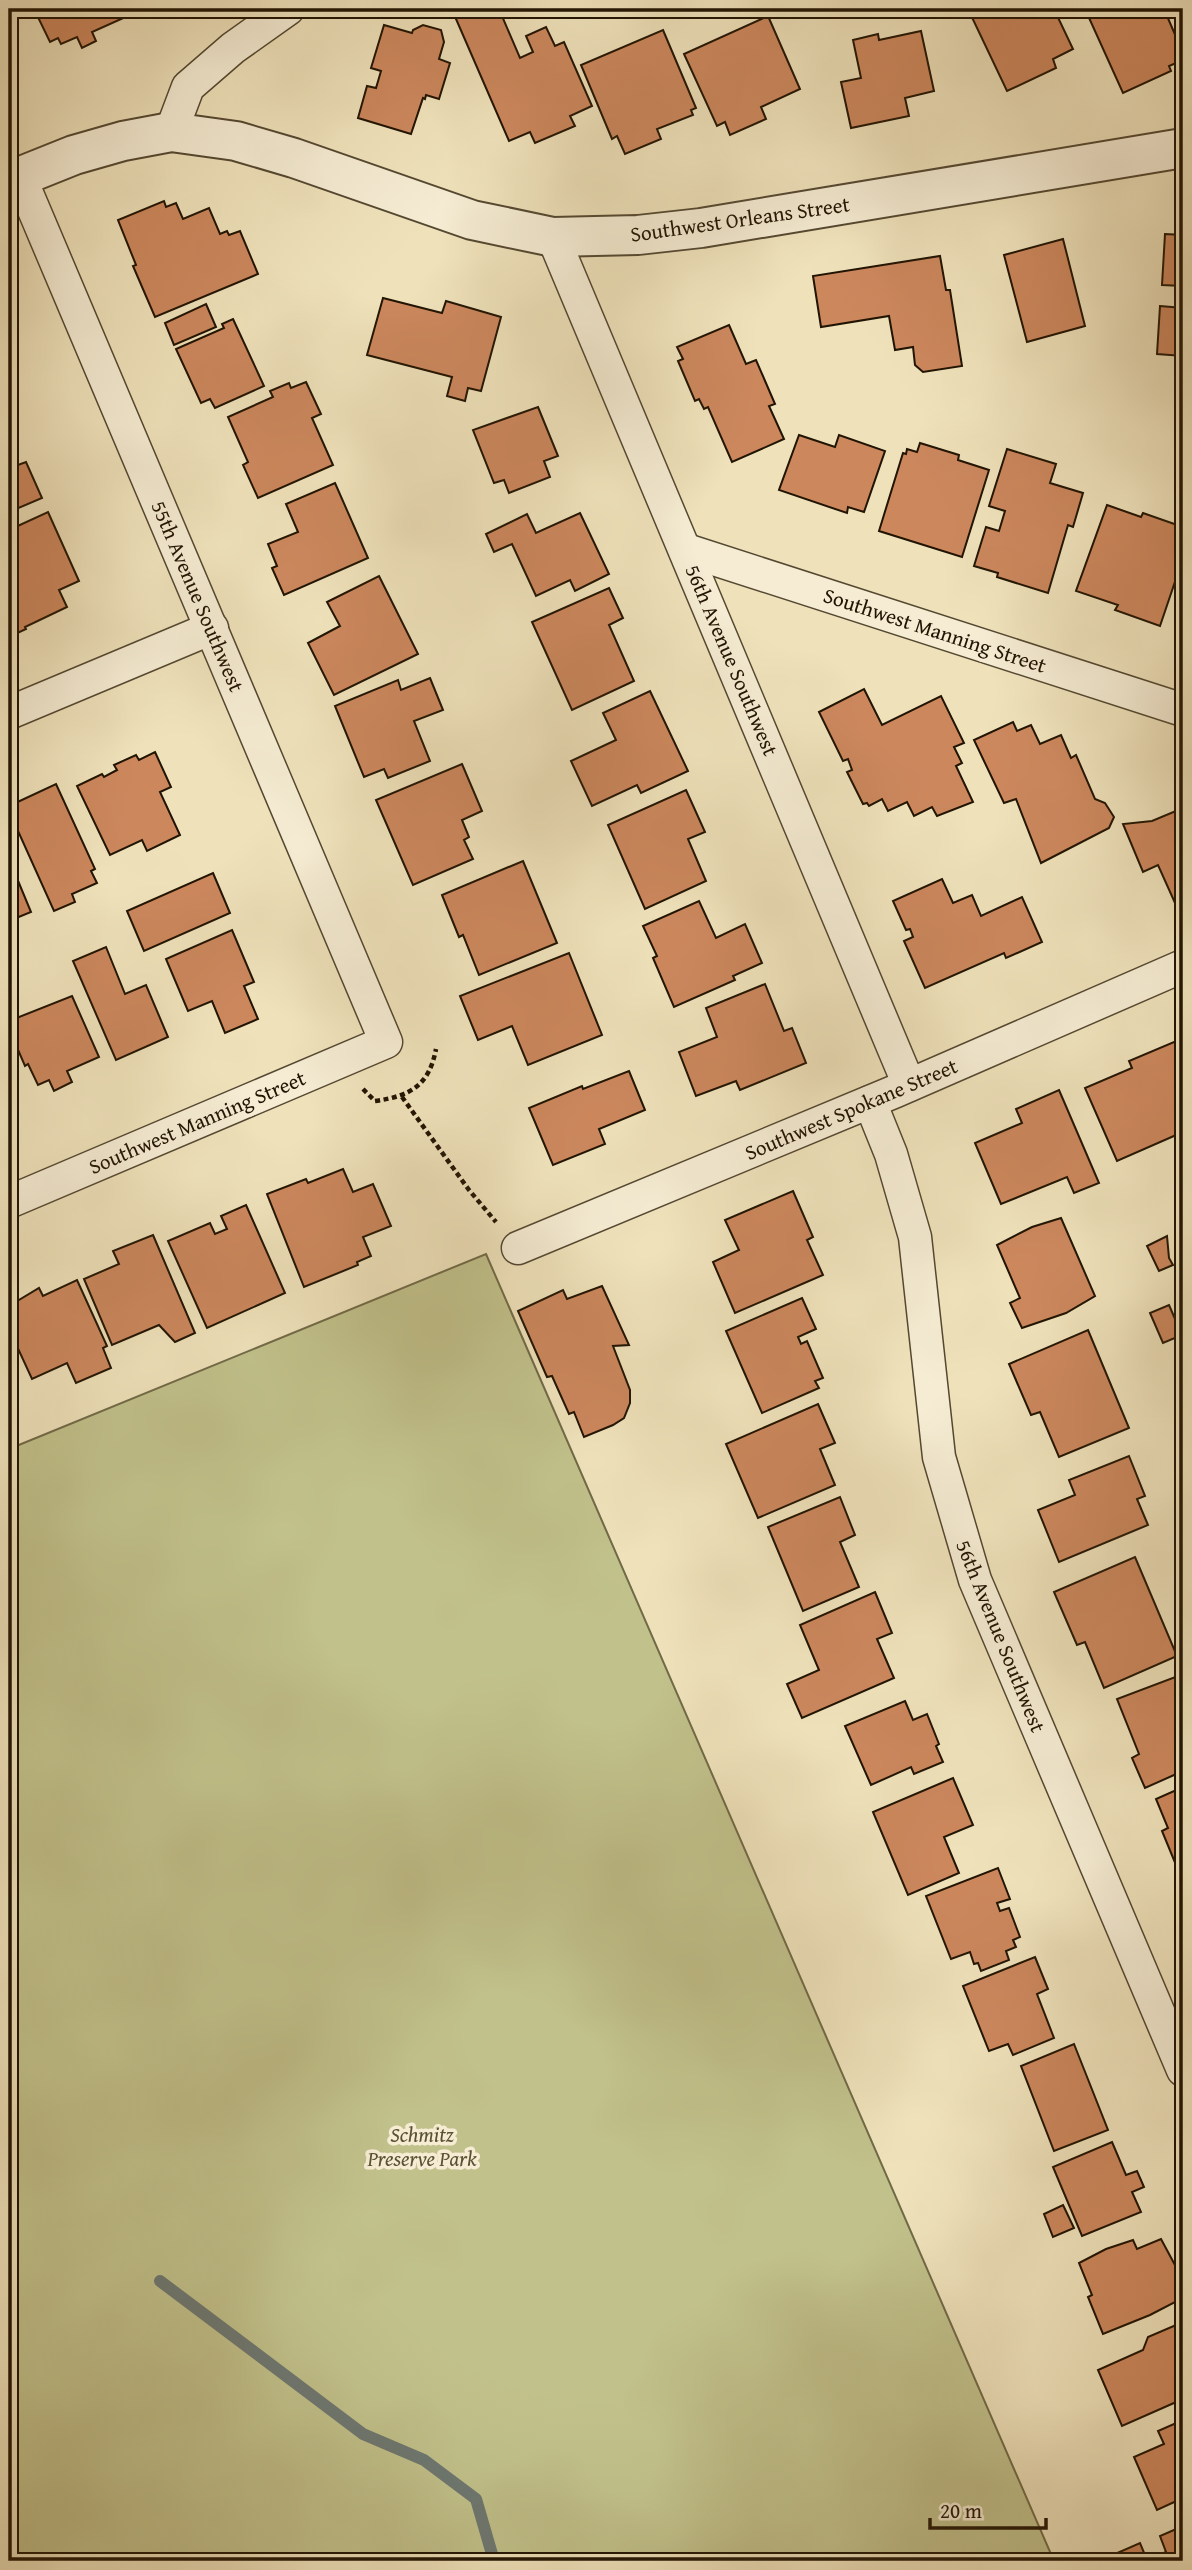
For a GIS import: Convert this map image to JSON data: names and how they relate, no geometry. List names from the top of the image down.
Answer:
{
  "streets": {
    "street": [
      "Southwest Orleans Street",
      "55th Avenue Southwest",
      "Southwest Manning Street",
      "56th Avenue Southwest",
      "Southwest Spokane Street"
    ]
  },
  "crossings": [
    ["Southwest Orleans Street", "55th Avenue Southwest"],
    ["Southwest Orleans Street", "56th Avenue Southwest"],
    ["55th Avenue Southwest", "Southwest Manning Street"],
    ["Southwest Manning Street", "56th Avenue Southwest"],
    ["56th Avenue Southwest", "Southwest Spokane Street"]
  ],
  "parks": ["Schmitz Preserve Park"],
  "scale_bar": "20 m"
}
